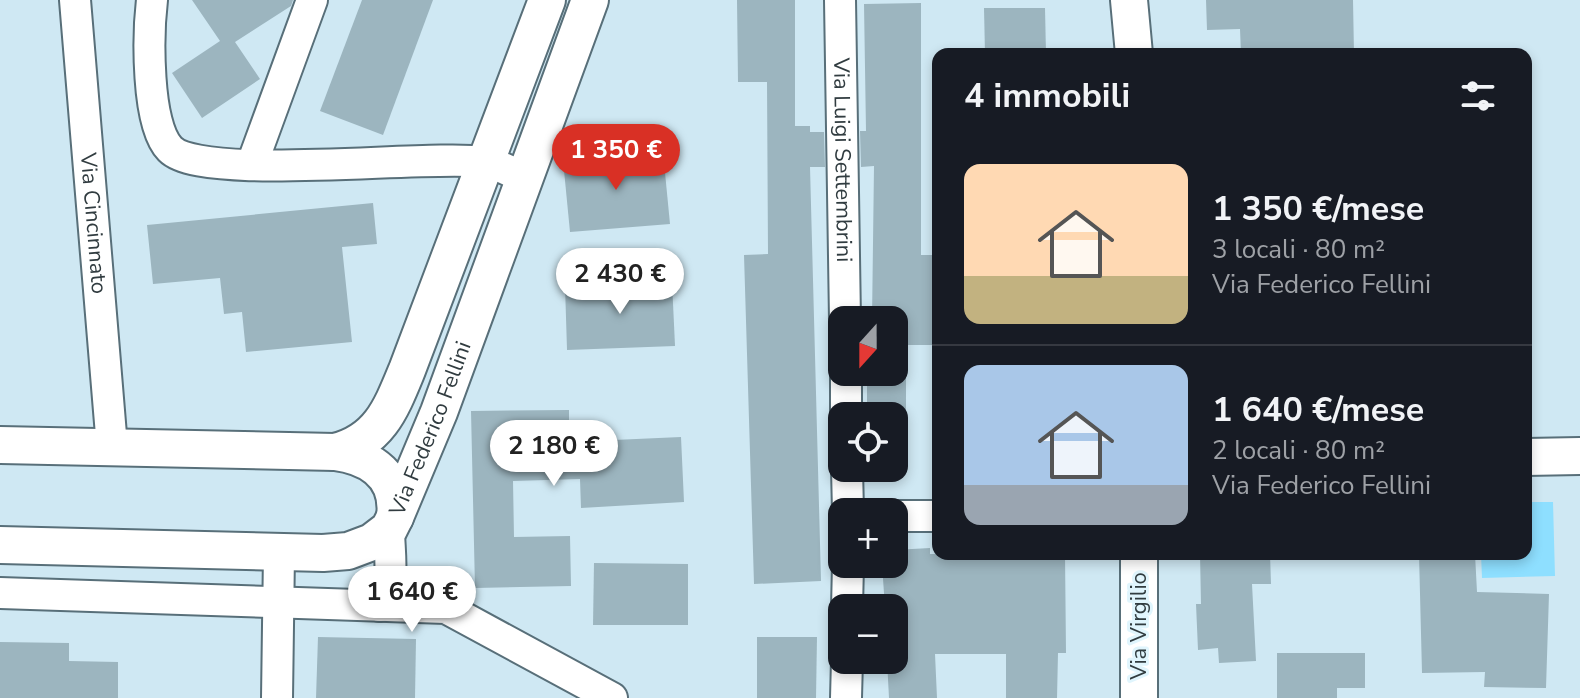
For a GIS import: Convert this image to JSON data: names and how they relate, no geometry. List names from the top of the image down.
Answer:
{
  "streets": {
    "street": [
      "Via Luigi Settembrini",
      "Via Cincinnato",
      "Via Federico Fellini",
      "Via Virgilio"
    ]
  },
  "crossings": [
    ["Via Cincinnato", "Via Federico Fellini"]
  ],
  "north": "bottom",
  "page": {
    "heading": "4 immobili",
    "price": [
      "1 350 €",
      "2 430 €",
      "2 180 €",
      "1 640 €"
    ],
    "list": [
      {
        "name": "1 350 €/mese",
        "note": "3 locali · 80 m² · Via Federico Fellini"
      },
      {
        "name": "1 640 €/mese",
        "note": "2 locali · 80 m² · Via Federico Fellini"
      }
    ],
    "map_buttons": ["+", "−"]
  }
}
